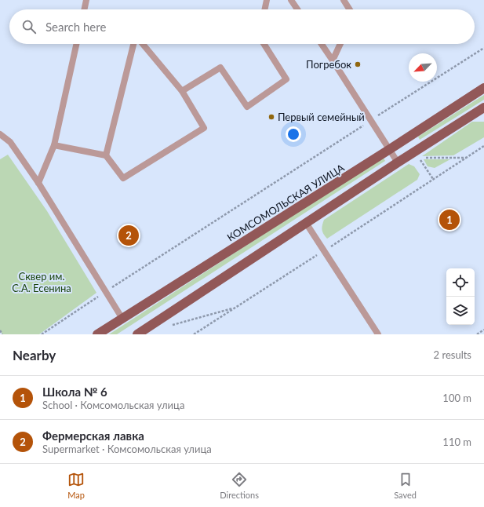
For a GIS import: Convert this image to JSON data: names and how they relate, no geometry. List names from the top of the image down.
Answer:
{
  "streets": {
    "main road": ["КОМСОМОЛЬСКАЯ УЛИЦА"]
  },
  "parks": ["Сквер им. С.А. Есенина"],
  "places": ["Погребок", "Первый семейный"],
  "north": "bottom left",
  "page": {
    "search": "Search here",
    "pins": ["1", "2"],
    "heading": ["Nearby", "2 results"],
    "list": [
      {
        "mark": "1",
        "name": "Школа № 6",
        "note": "School · Комсомольская улица",
        "value": "100 m"
      },
      {
        "mark": "2",
        "name": "Фермерская лавка",
        "note": "Supermarket · Комсомольская улица",
        "value": "110 m"
      }
    ],
    "nav": ["Map", "Directions", "Saved"]
  }
}
